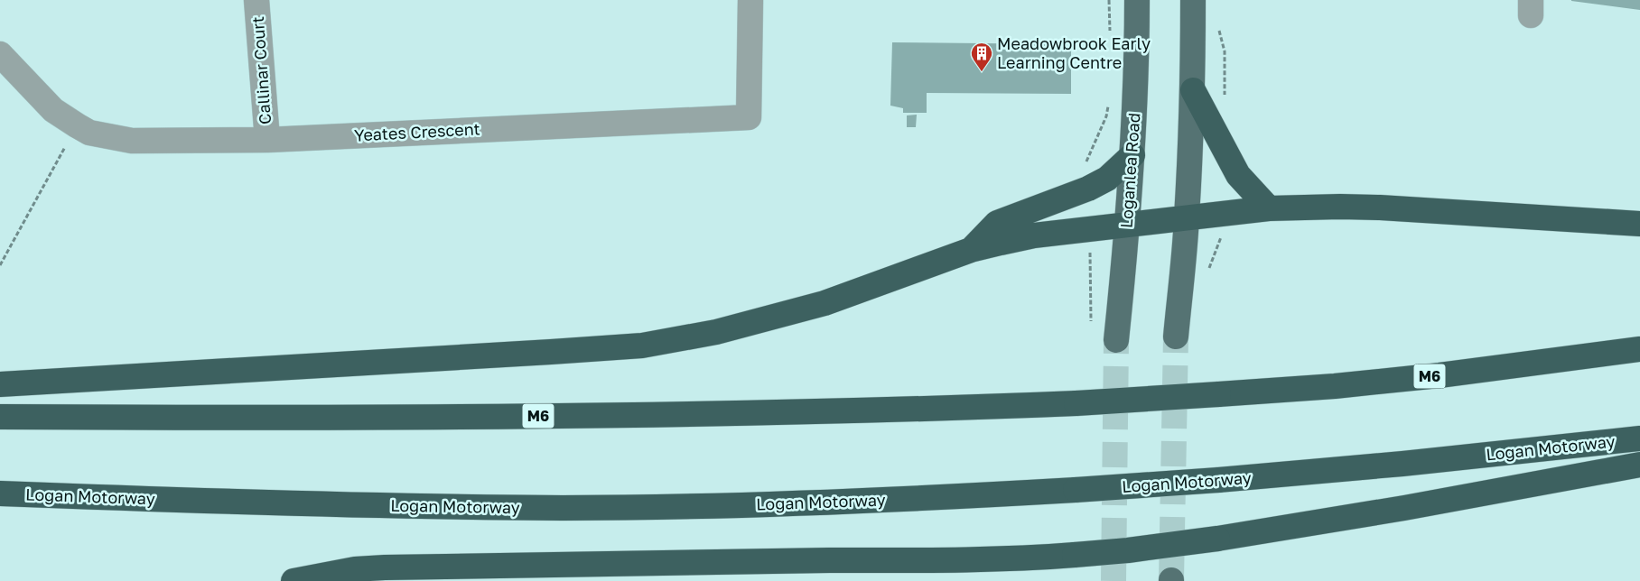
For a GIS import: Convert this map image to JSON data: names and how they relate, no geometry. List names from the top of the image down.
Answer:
{
  "streets": {
    "highway": ["M6", "Logan Motorway"],
    "main road": ["Loganlea Road"],
    "street": ["Callinar Court", "Yeates Crescent"]
  },
  "crossings": [
    ["Callinar Court", "Yeates Crescent"]
  ],
  "places": {
    "building": ["Meadowbrook Early Learning Centre"]
  }
}
